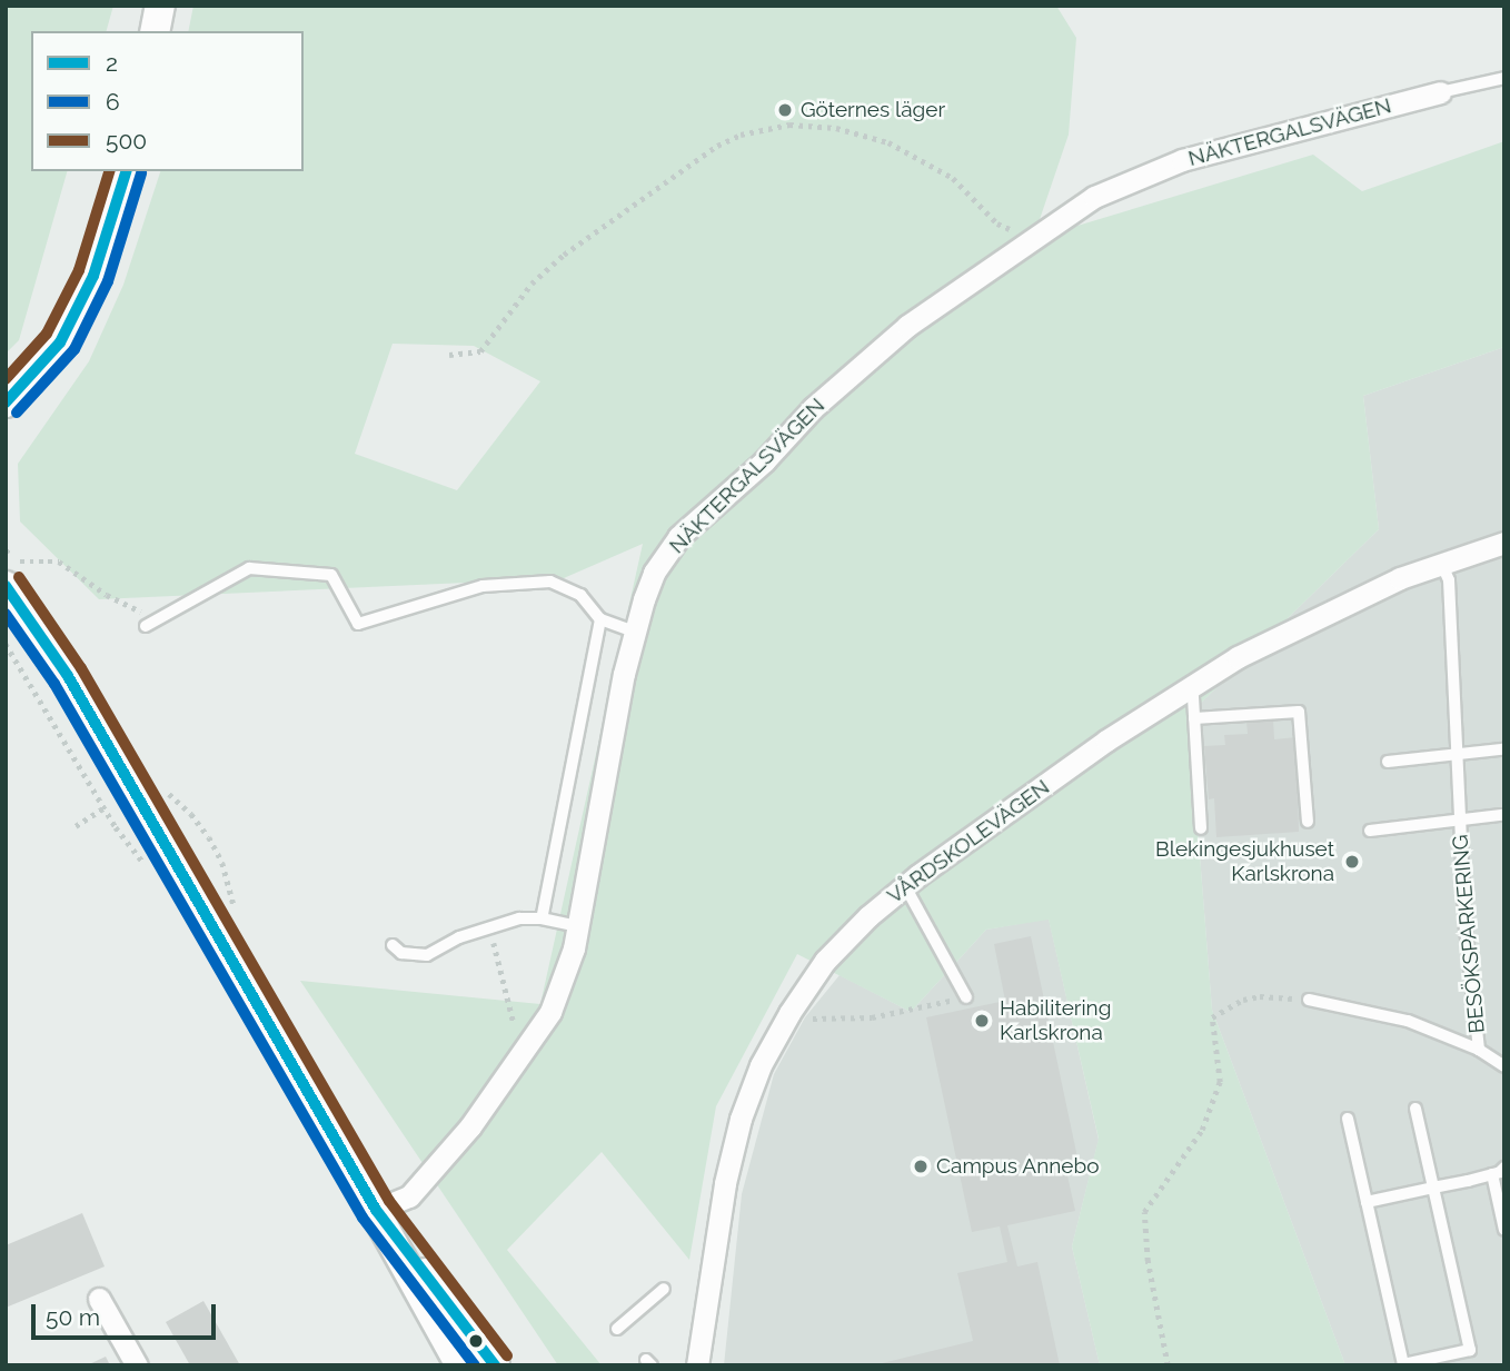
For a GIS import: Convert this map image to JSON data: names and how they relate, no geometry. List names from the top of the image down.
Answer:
{
  "streets": {
    "street": ["NÄKTERGALSVÄGEN", "VÅRDSKOLEVÄGEN"],
    "lane": ["BESÖKSPARKERING"]
  },
  "crossings": [
    ["VÅRDSKOLEVÄGEN", "BESÖKSPARKERING"]
  ],
  "places": [
    "Göternes läger",
    "Blekingesjukhuset Karlskrona",
    "Habilitering Karlskrona",
    "Campus Annebo"
  ],
  "lines": ["transit line 2", "transit line 500", "transit line 6"],
  "legend": ["2", "6", "500"],
  "scale_bar": "50 m"
}
